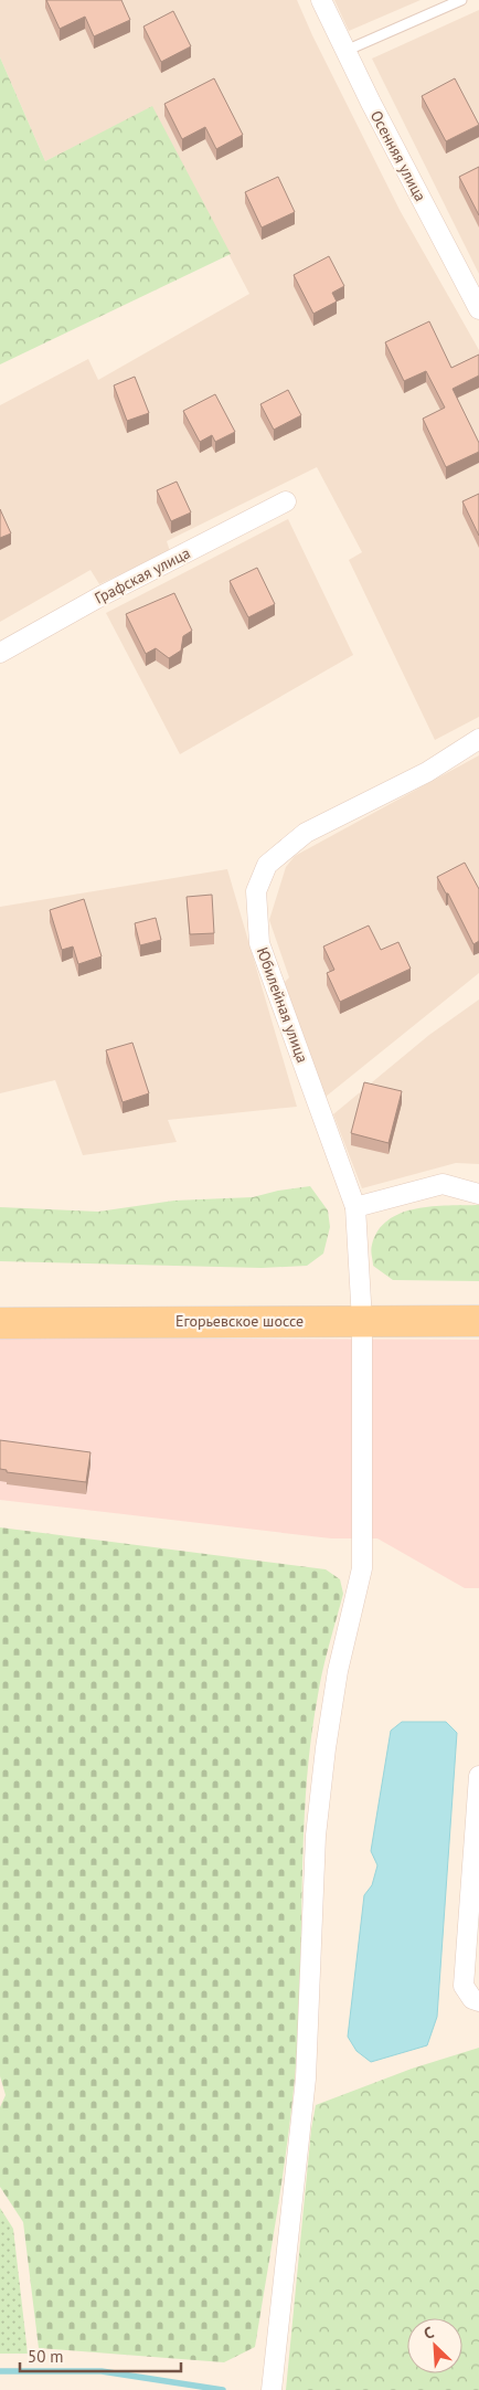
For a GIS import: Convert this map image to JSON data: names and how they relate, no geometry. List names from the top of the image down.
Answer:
{
  "streets": {
    "main road": ["Егорьевское шоссе"],
    "street": ["Осенняя улица", "Графская улица", "Юбилейная улица"]
  },
  "crossings": [
    ["Юбилейная улица", "Егорьевское шоссе"]
  ],
  "scale_bar": "50 m",
  "north": "top left"
}
